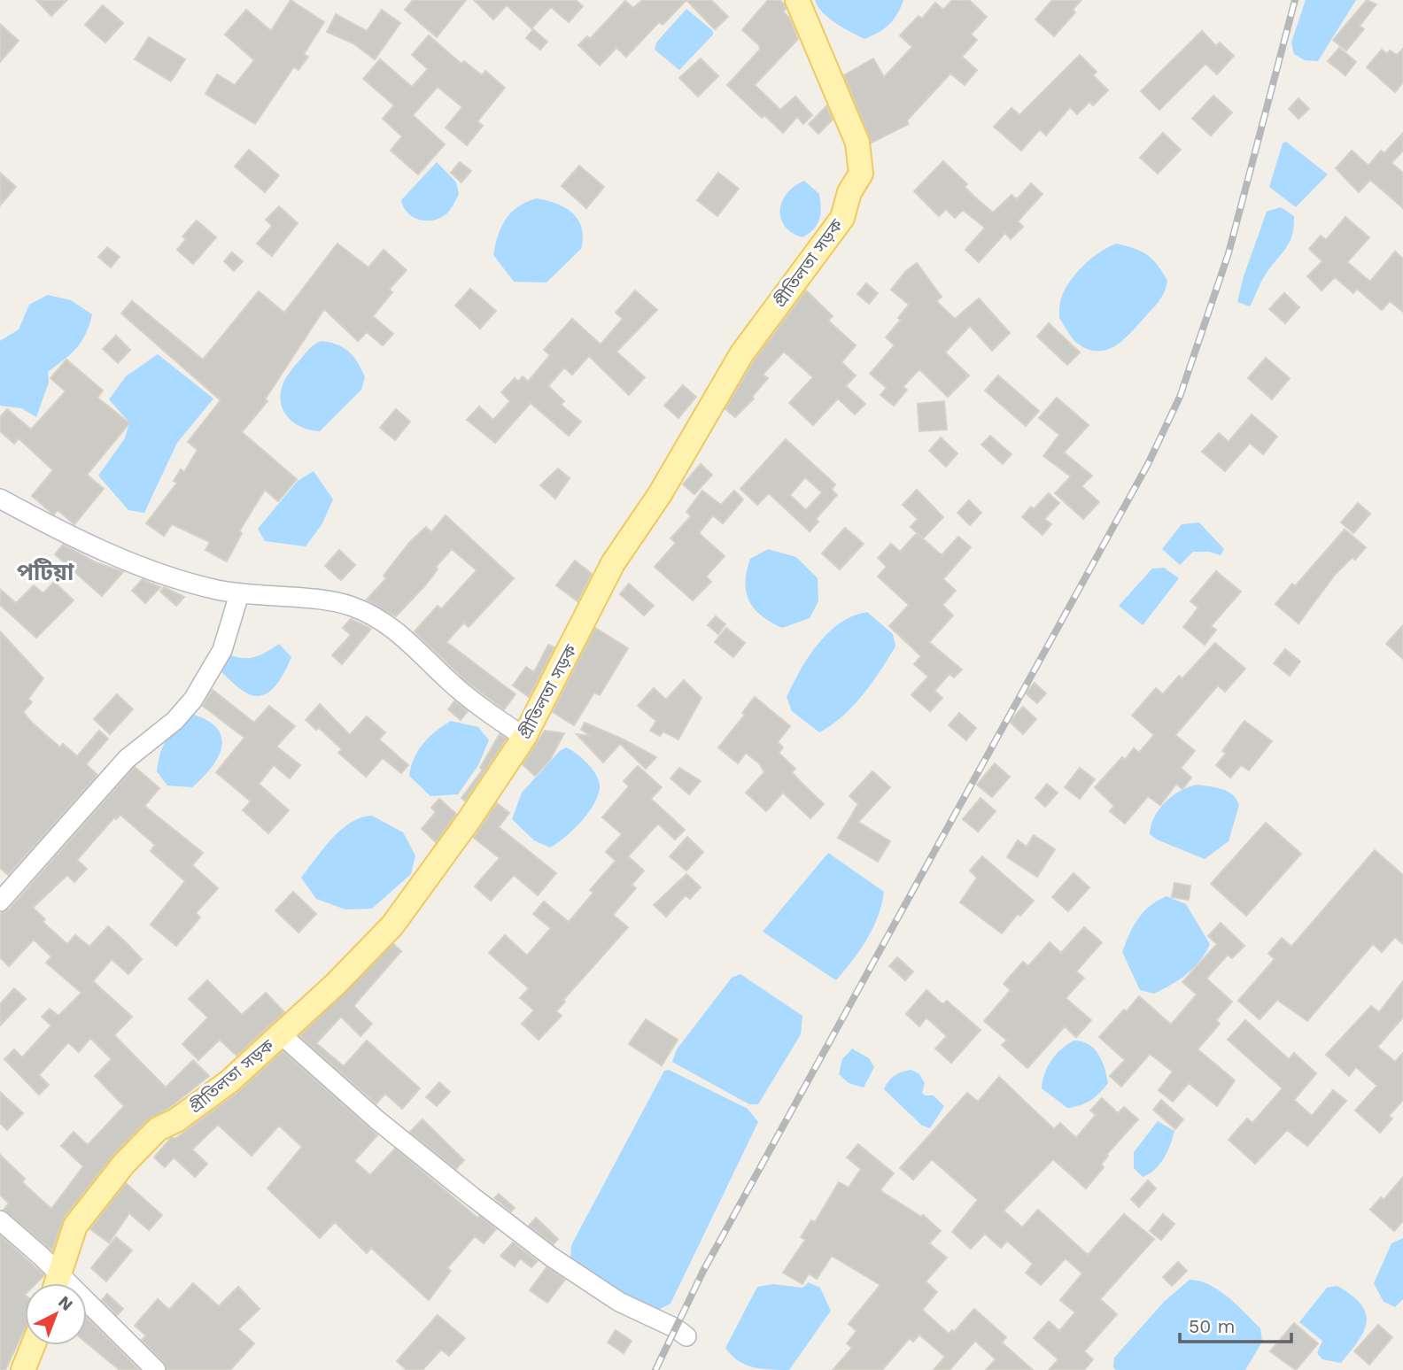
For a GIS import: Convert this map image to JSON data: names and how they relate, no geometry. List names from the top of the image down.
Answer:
{
  "streets": {
    "main road": ["প্রীতিলতা সড়ক"]
  },
  "districts": ["পটিয়া"],
  "scale_bar": "50 m",
  "north": "top right"
}
